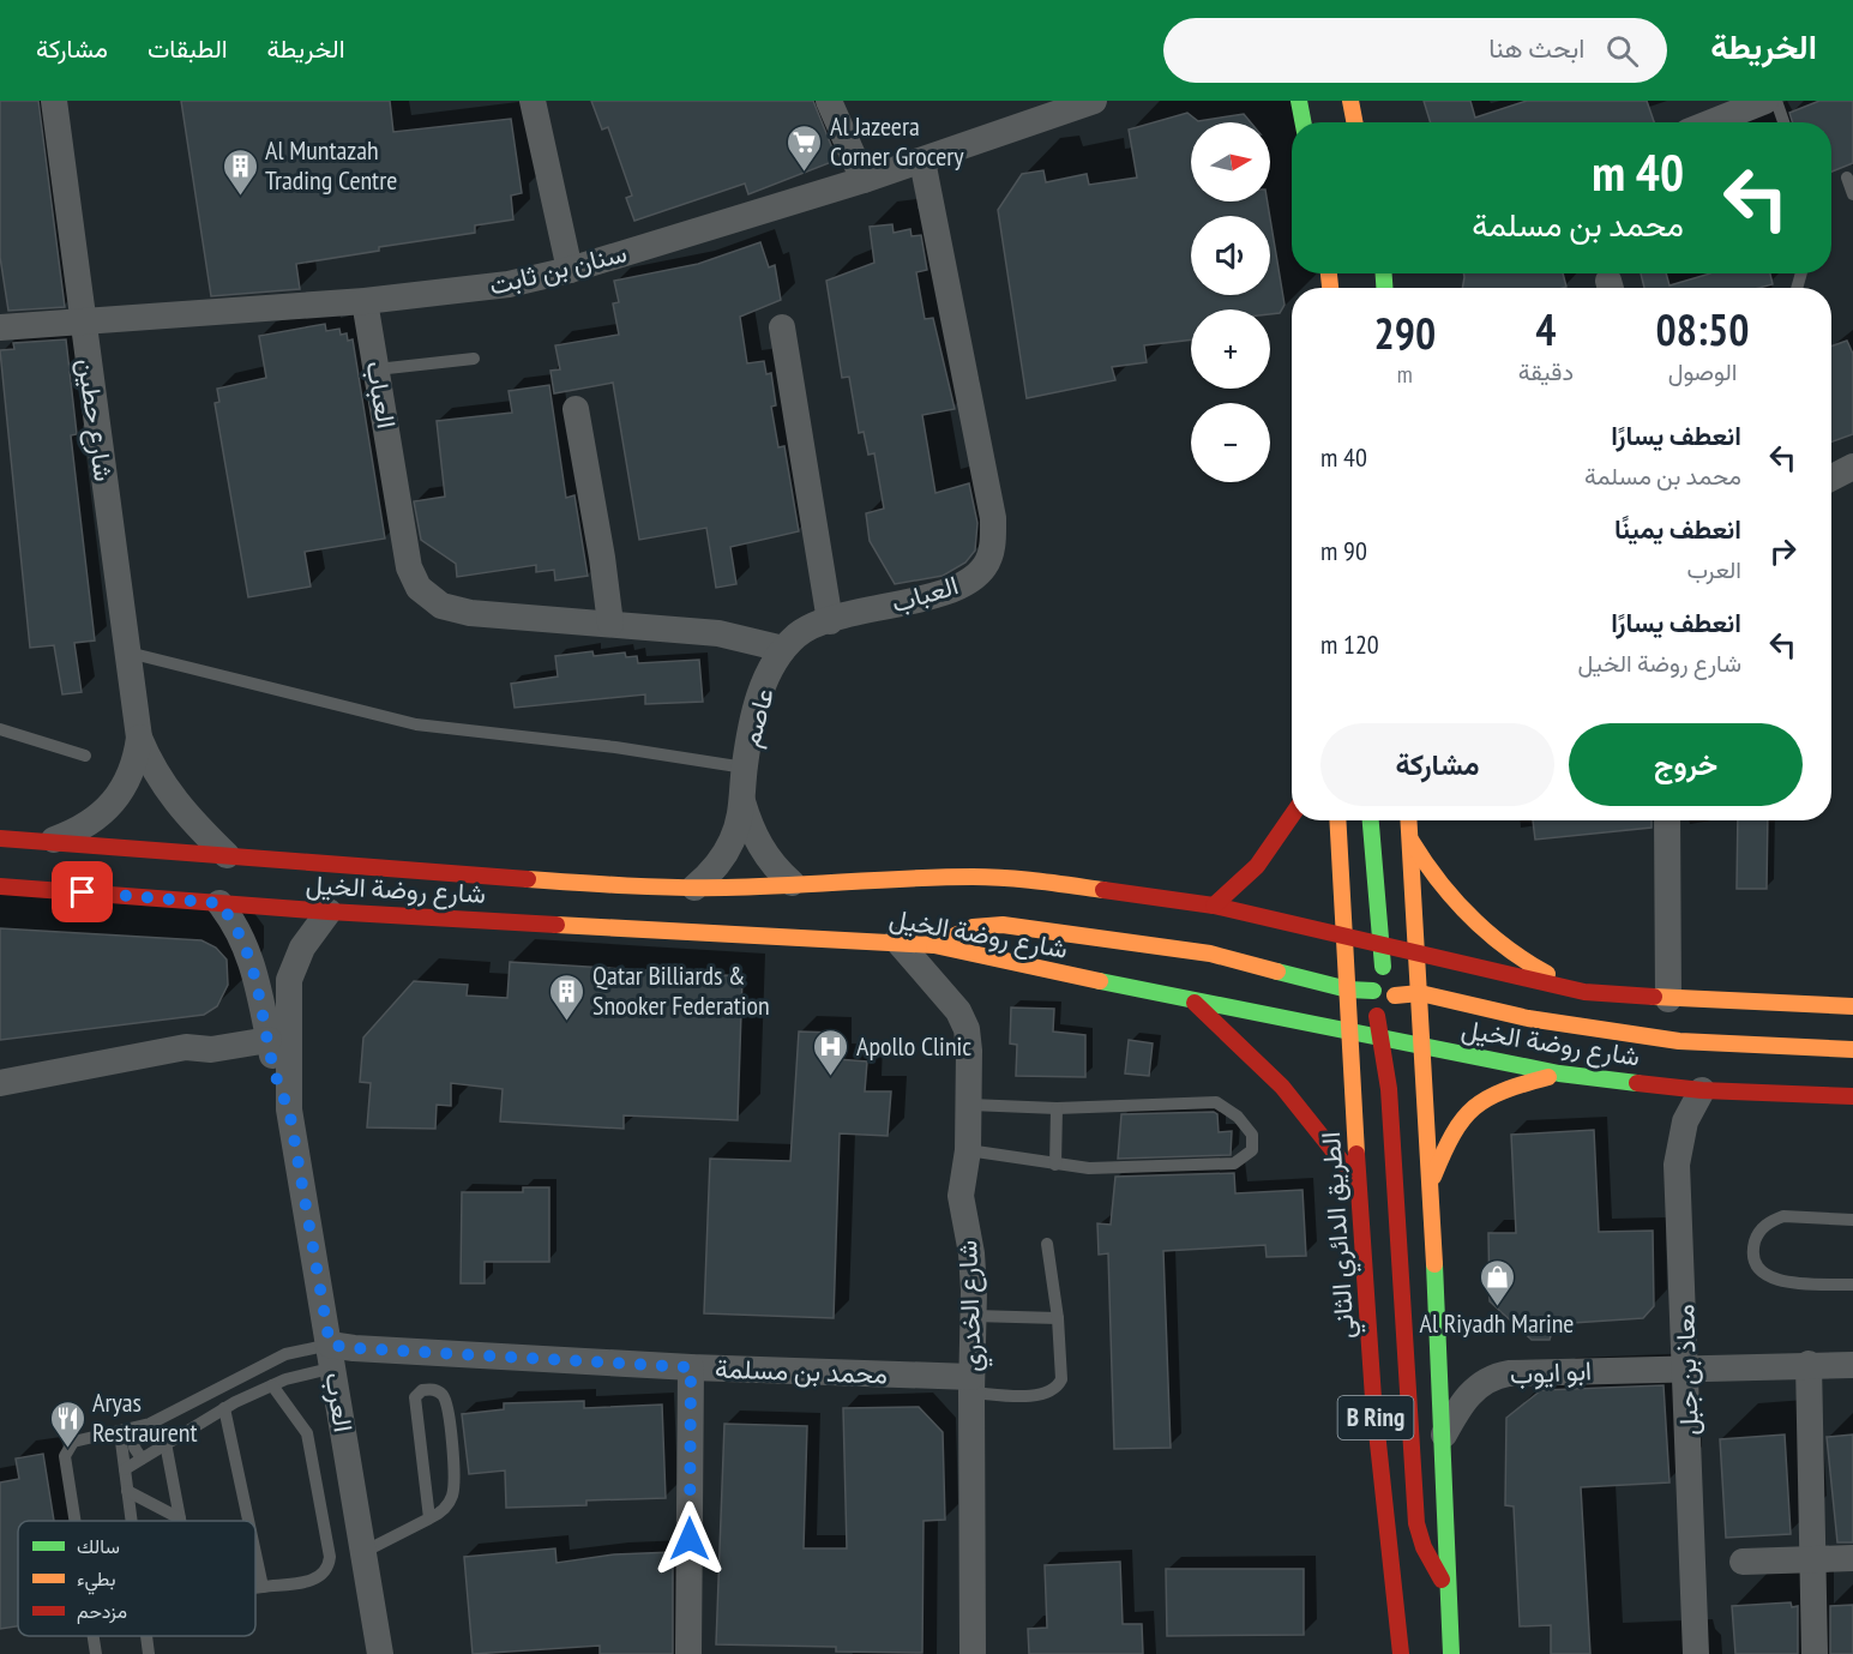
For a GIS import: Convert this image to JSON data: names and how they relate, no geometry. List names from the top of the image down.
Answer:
{
  "streets": {
    "main road": ["شارع روضة الخيل", "الطريق الدائري الثاني", "B Ring"],
    "street": [
      "سنان بن ثابت",
      "العباب",
      "شارع حطين",
      "عاصم",
      "شارع الخدري",
      "معاذ بن جبل",
      "محمد بن مسلمة",
      "ابو ايوب",
      "العرب"
    ]
  },
  "crossings": [
    ["سنان بن ثابت", "العباب"],
    ["سنان بن ثابت", "شارع حطين"],
    ["العباب", "عاصم"],
    ["شارع حطين", "شارع روضة الخيل"],
    ["عاصم", "شارع روضة الخيل"],
    ["شارع روضة الخيل", "الطريق الدائري الثاني"],
    ["شارع روضة الخيل", "شارع الخدري"],
    ["شارع روضة الخيل", "معاذ بن جبل"],
    ["شارع روضة الخيل", "العرب"],
    ["شارع روضة الخيل", "B Ring"],
    ["شارع الخدري", "محمد بن مسلمة"],
    ["معاذ بن جبل", "ابو ايوب"],
    ["محمد بن مسلمة", "العرب"],
    ["ابو ايوب", "B Ring"]
  ],
  "places": {
    "supermarket": ["Al Jazeera Corner Grocery"],
    "building": ["Al Muntazah Trading Centre", "Qatar Billiards & Snooker Federation"],
    "hospital": ["Apollo Clinic"],
    "shop": ["Al Riyadh Marine"],
    "restaurant": ["Aryas Restraurent"]
  },
  "legend": ["سالك", "بطيء", "مزدحم"],
  "north": "right",
  "page": {
    "header": "الخريطة",
    "search": "ابحث هنا",
    "nav": ["الخريطة", "الطبقات", "مشاركة"],
    "map_buttons": ["+", "−"],
    "turn": ["40 m", "محمد بن مسلمة"],
    "eta": [
      "08:50",
      "الوصول",
      "4",
      "دقيقة",
      "290",
      "m"
    ],
    "list": [
      {
        "name": "انعطف يسارًا",
        "note": "محمد بن مسلمة",
        "value": "40 m"
      },
      {
        "name": "انعطف يمينًا",
        "note": "العرب",
        "value": "90 m"
      },
      {
        "name": "انعطف يسارًا",
        "note": "شارع روضة الخيل",
        "value": "120 m"
      }
    ],
    "buttons": ["خروج", "مشاركة"]
  }
}
